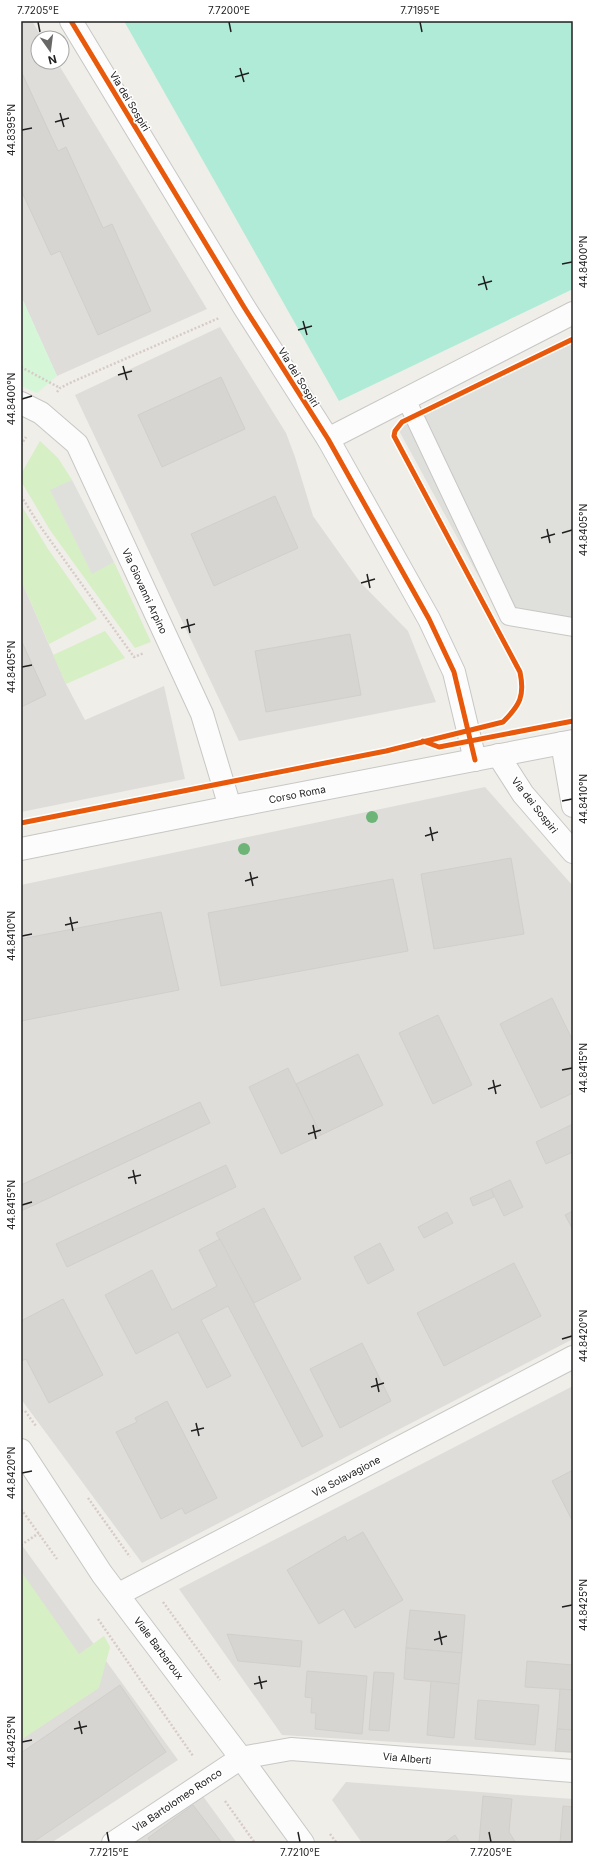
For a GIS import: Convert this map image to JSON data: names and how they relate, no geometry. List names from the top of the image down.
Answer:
{
  "streets": {
    "street": [
      "Via dei Sospiri",
      "Via Giovanni Arpino",
      "Corso Roma",
      "Via Solavagione",
      "Viale Barbaroux",
      "Via Alberti",
      "Via Bartolomeo Ronco"
    ]
  },
  "crossings": [
    ["Via dei Sospiri", "Corso Roma"],
    ["Via Giovanni Arpino", "Corso Roma"],
    ["Via Solavagione", "Viale Barbaroux"],
    ["Viale Barbaroux", "Via Alberti"],
    ["Viale Barbaroux", "Via Bartolomeo Ronco"],
    ["Via Alberti", "Via Bartolomeo Ronco"]
  ],
  "north": "bottom",
  "coordinates": [
    "7.7205°E",
    "7.7200°E",
    "7.7195°E",
    "44.8395°N",
    "44.8400°N",
    "44.8405°N",
    "44.8410°N",
    "44.8415°N",
    "44.8420°N",
    "44.8425°N",
    "7.7215°E",
    "7.7210°E"
  ]
}
